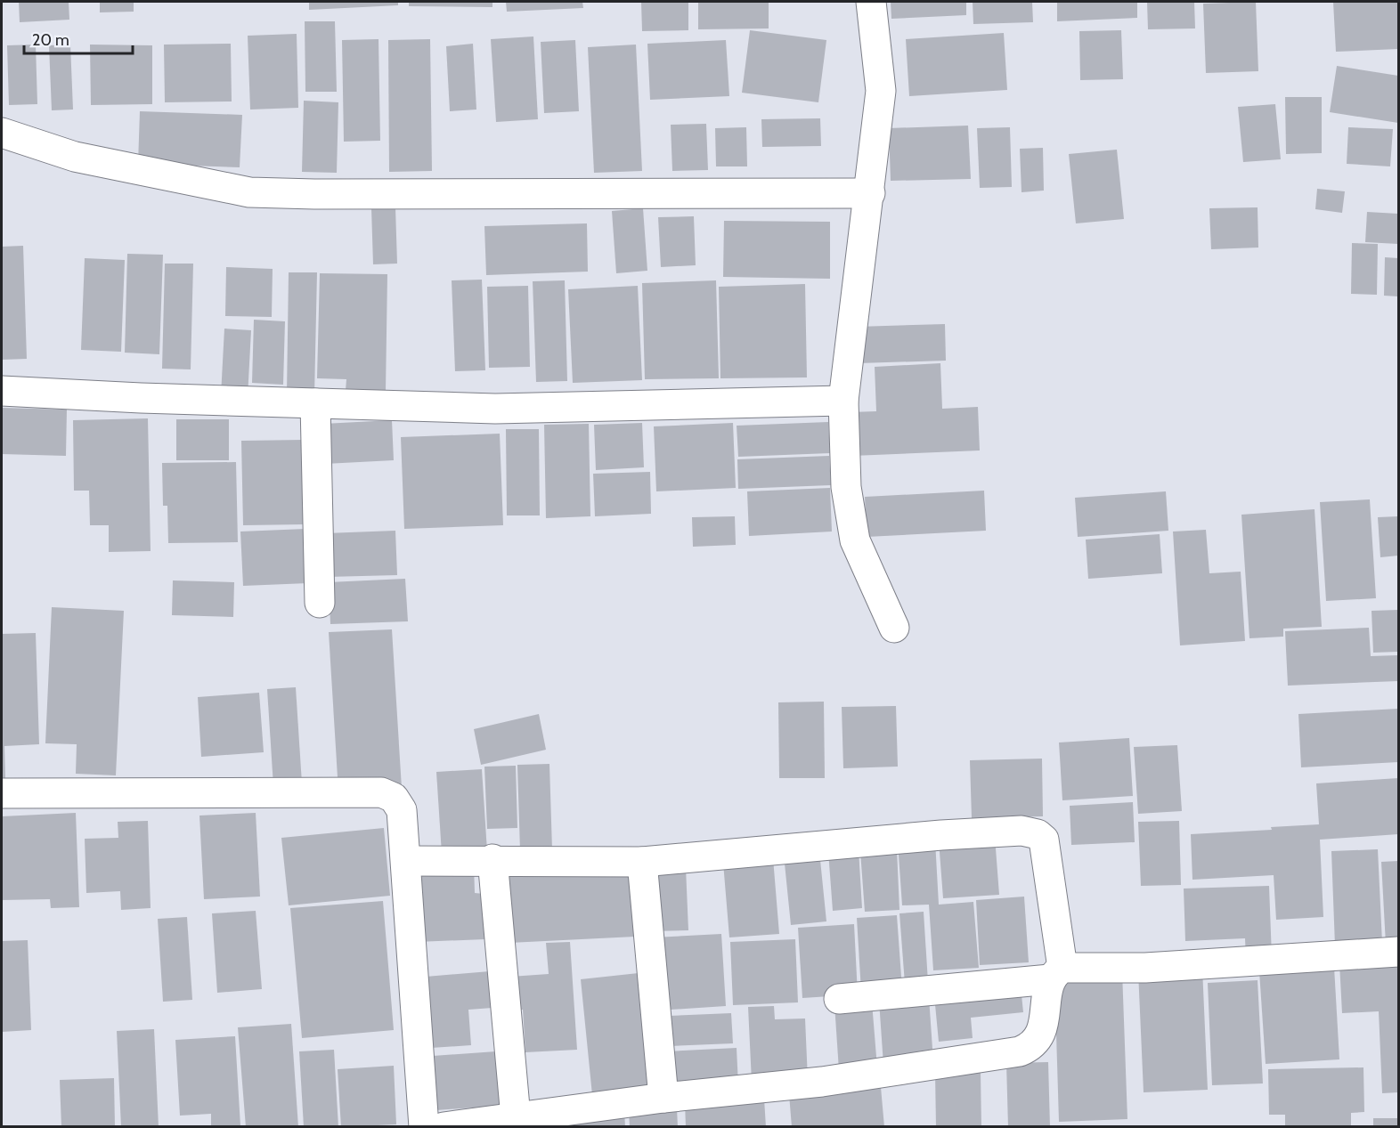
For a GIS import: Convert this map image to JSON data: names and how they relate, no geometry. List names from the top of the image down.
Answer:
{
  "scale_bar": "20 m"
}
